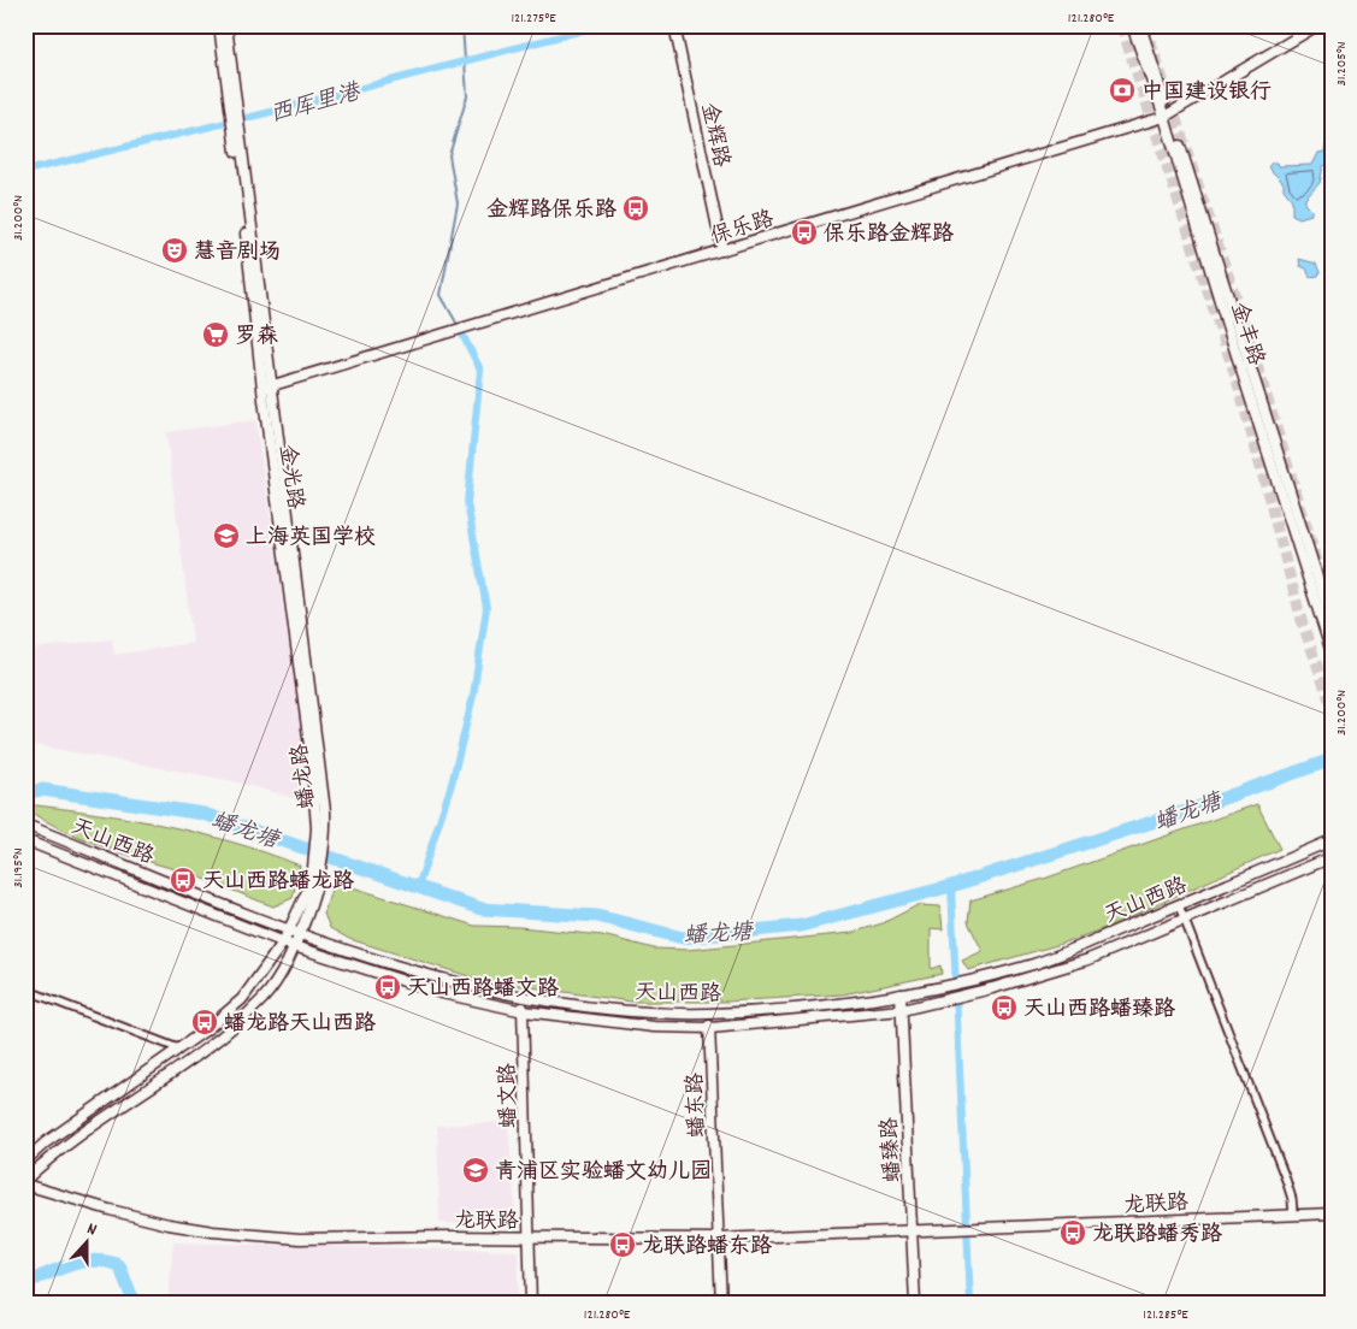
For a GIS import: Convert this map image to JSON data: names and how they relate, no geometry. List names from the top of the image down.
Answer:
{
  "streets": {
    "street": [
      "金辉路",
      "保乐路",
      "金丰路",
      "蟠龙路",
      "天山西路",
      "蟠文路",
      "蟠东路",
      "蟠臻路",
      "龙联路"
    ]
  },
  "crossings": [
    ["金辉路", "保乐路"],
    ["保乐路", "金丰路"],
    ["保乐路", "蟠龙路"],
    ["蟠龙路", "天山西路"],
    ["天山西路", "蟠文路"],
    ["天山西路", "蟠东路"],
    ["天山西路", "蟠臻路"],
    ["蟠文路", "龙联路"],
    ["蟠东路", "龙联路"],
    ["蟠臻路", "龙联路"]
  ],
  "water": ["西厍里港", "蟠龙塘"],
  "places": {
    "bank": ["中国建设银行"],
    "bus stop": [
      "金辉路保乐路",
      "保乐路金辉路",
      "天山西路蟠龙路",
      "天山西路蟠文路",
      "天山西路蟠臻路",
      "蟠龙路天山西路",
      "龙联路蟠秀路",
      "龙联路蟠东路"
    ],
    "theatre": ["慧音剧场"],
    "supermarket": ["罗森"],
    "school or university": ["上海英国学校", "青浦区实验蟠文幼儿园"]
  },
  "north": "top",
  "coordinates": [
    "121.275°E",
    "121.280°E",
    "31.205°N",
    "31.200°N",
    "31.195°N",
    "121.285°E"
  ]
}
